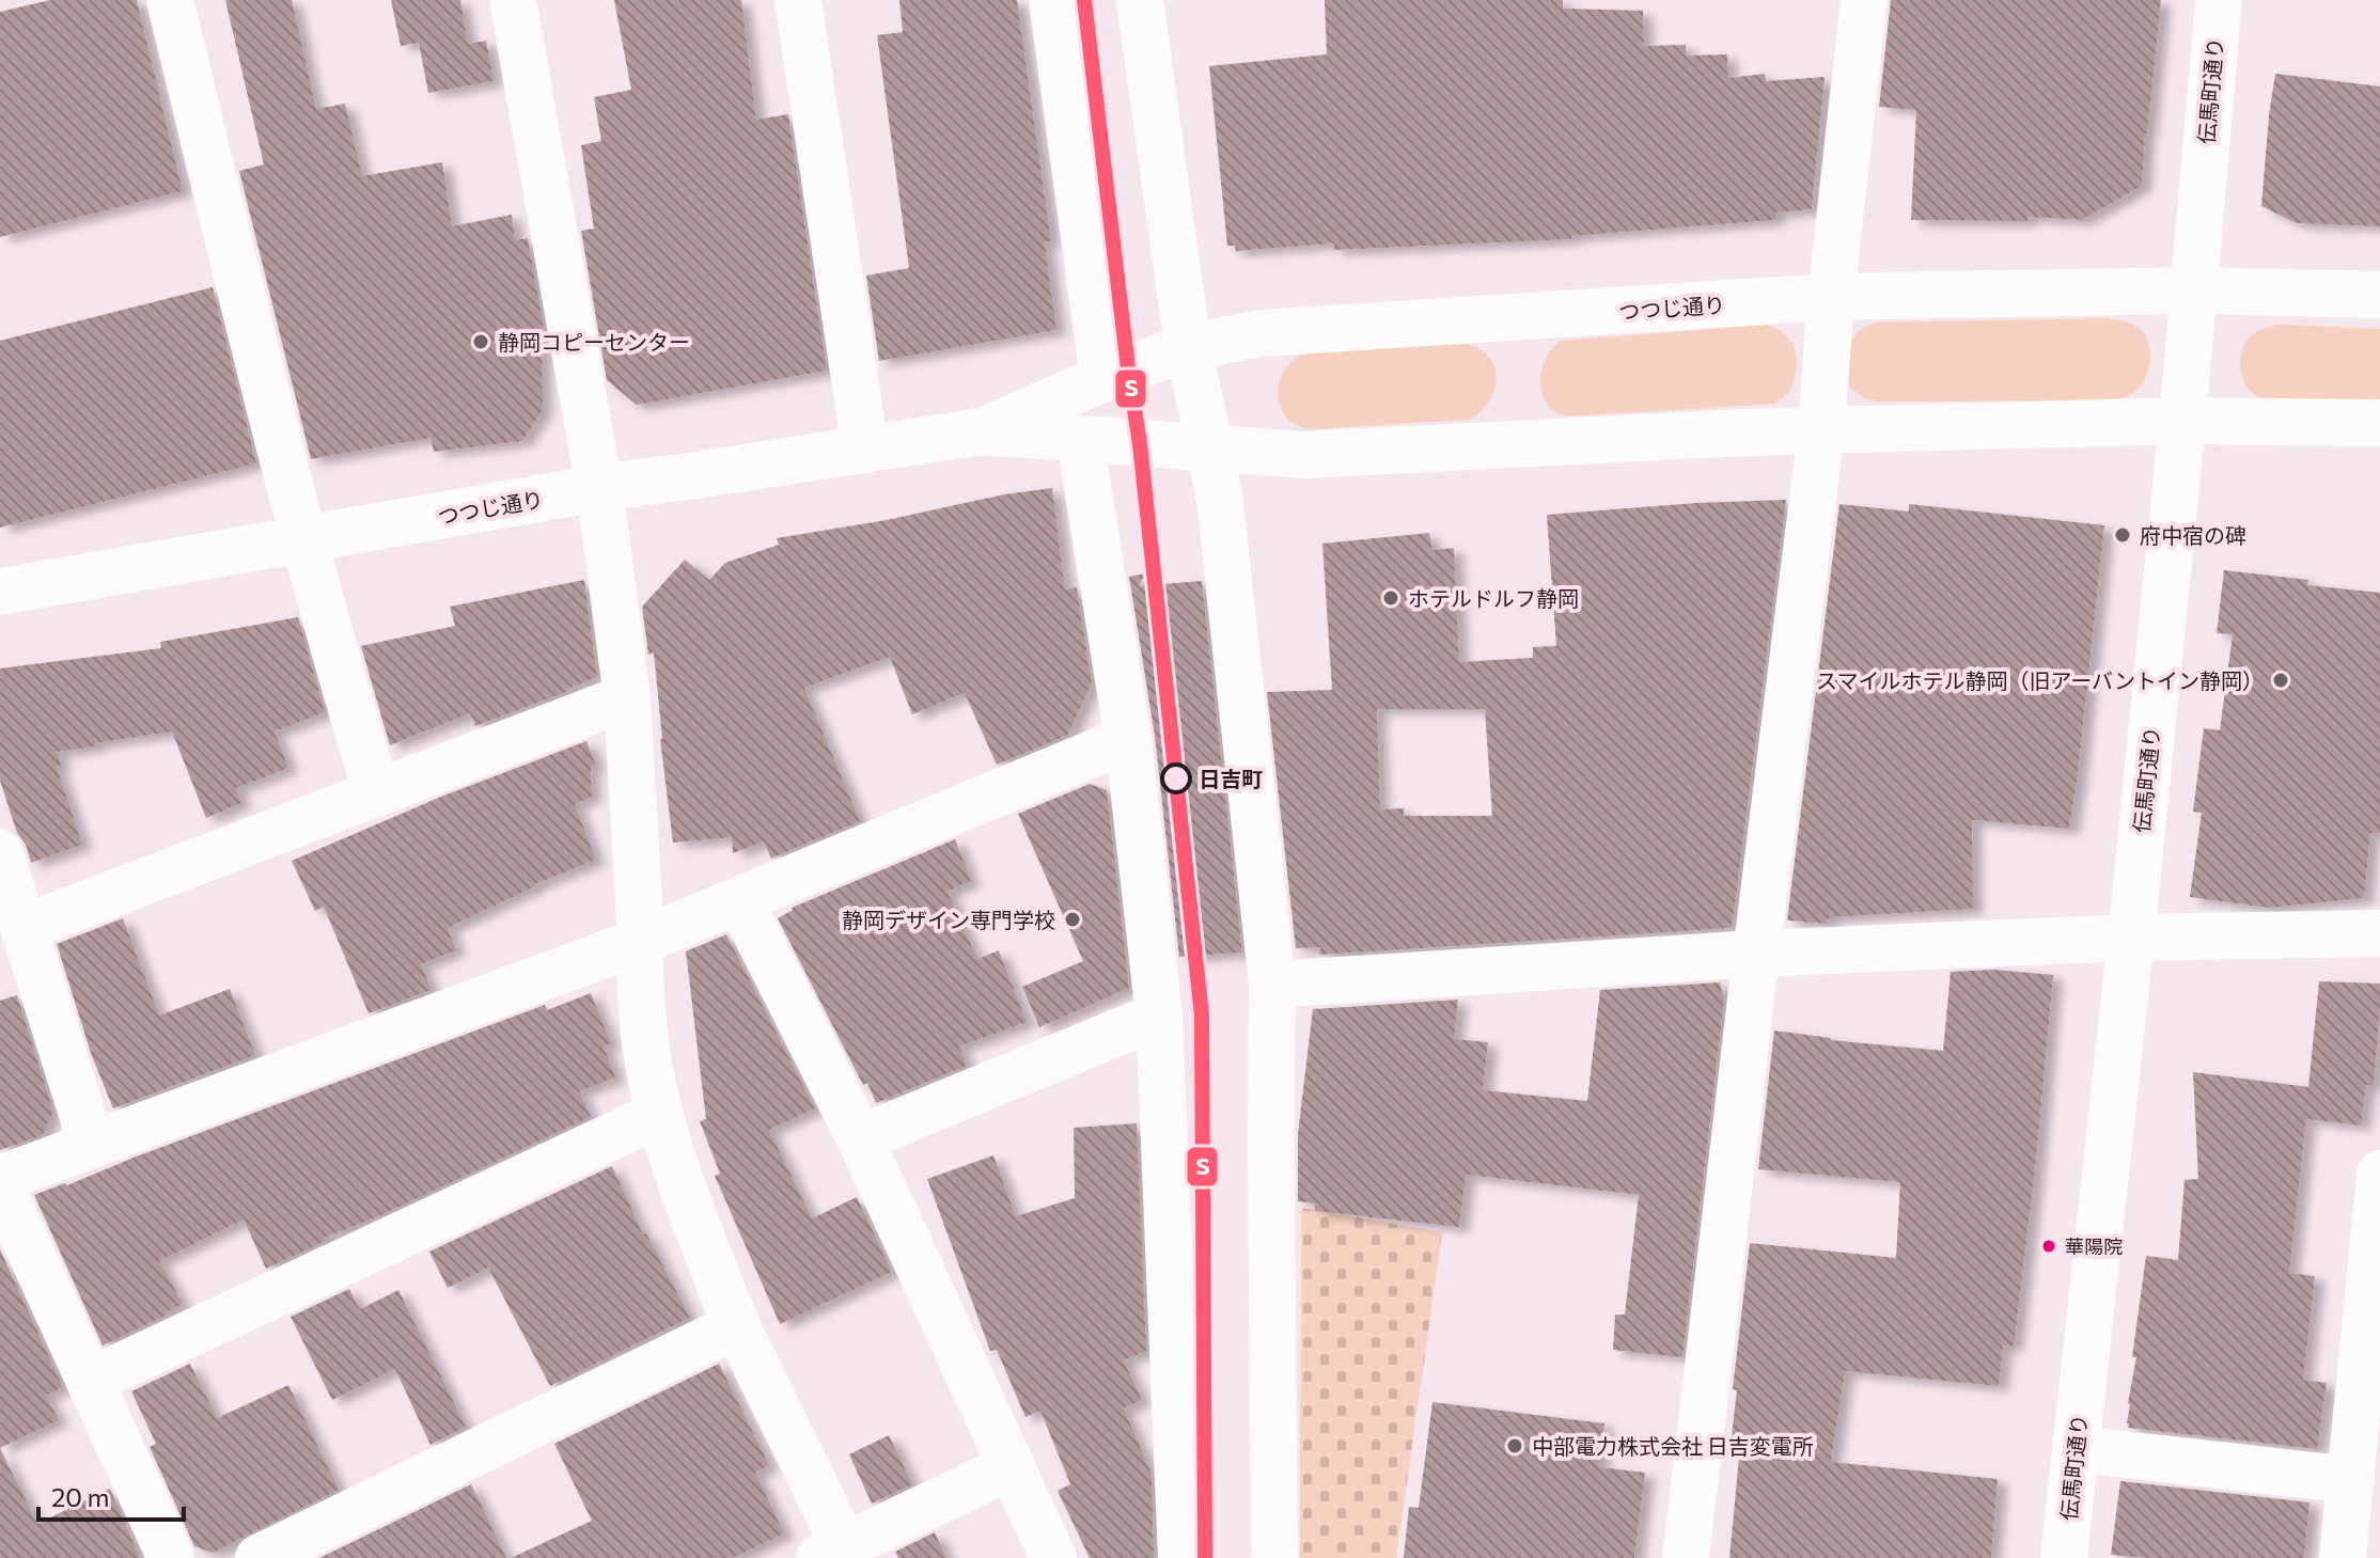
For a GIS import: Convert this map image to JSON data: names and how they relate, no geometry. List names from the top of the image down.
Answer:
{
  "streets": {
    "street": ["伝馬町通り", "つつじ通り"]
  },
  "crossings": [
    ["伝馬町通り", "つつじ通り"]
  ],
  "places": [
    "静岡コピーセンター",
    "府中宿の碑",
    "ホテルドルフ静岡",
    "スマイルホテル静岡（旧アーバントイン静岡）",
    "日吉町",
    "静岡デザイン専門学校",
    "華陽院",
    "中部電力株式会社 日吉変電所"
  ],
  "lines": ["transit line S"],
  "scale_bar": "20 m"
}
